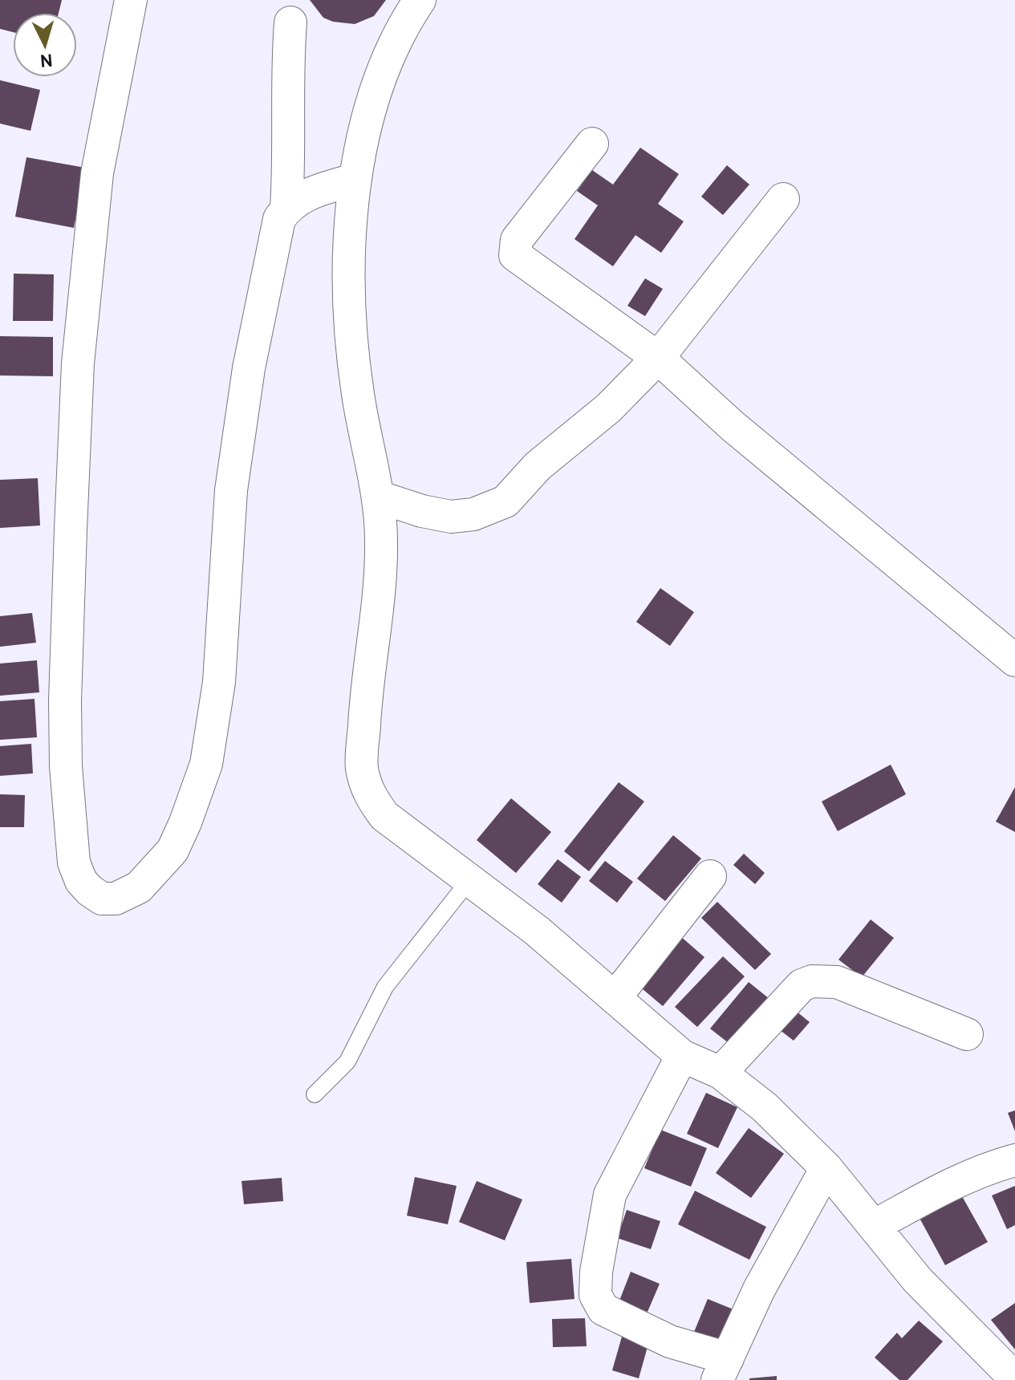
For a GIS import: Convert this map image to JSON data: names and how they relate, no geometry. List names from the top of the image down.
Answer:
{
  "north": "bottom"
}
